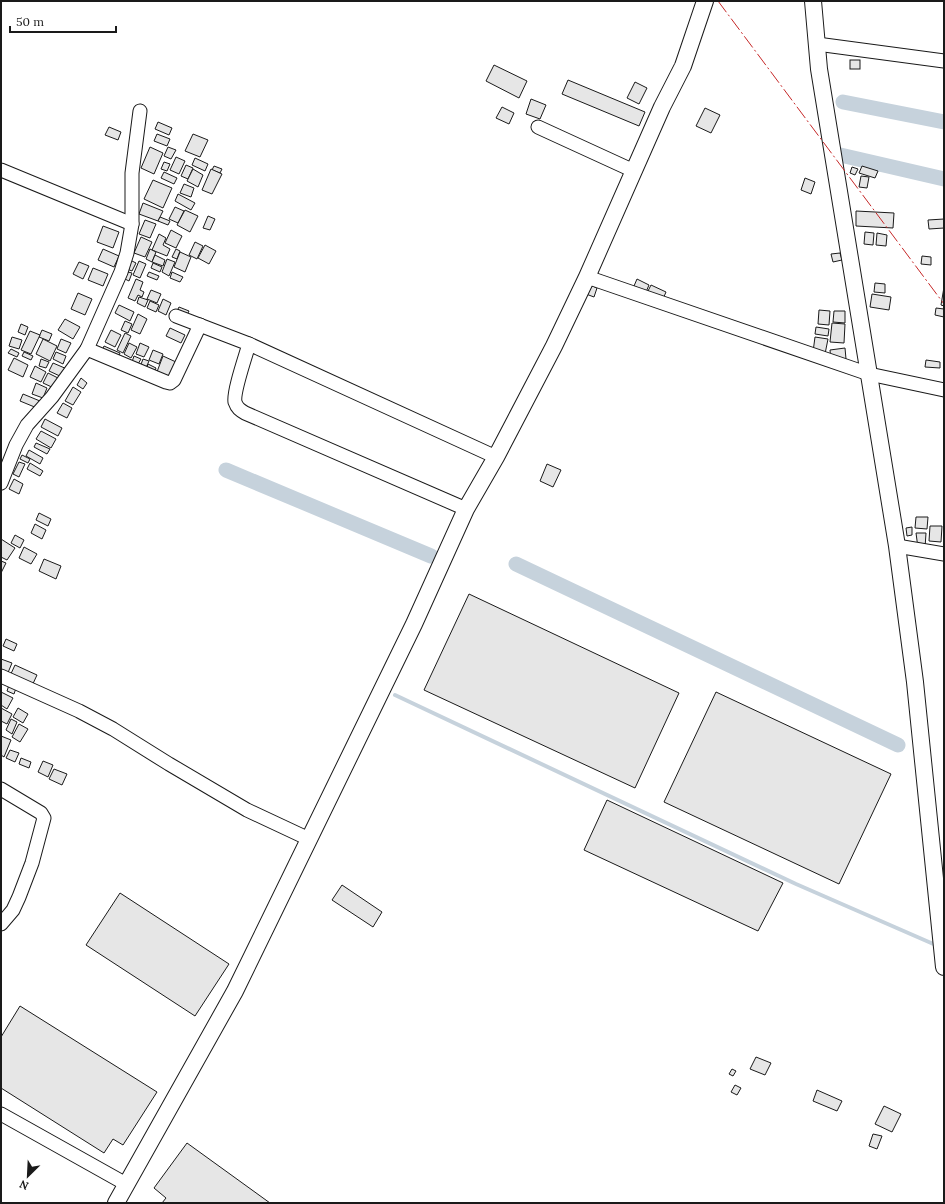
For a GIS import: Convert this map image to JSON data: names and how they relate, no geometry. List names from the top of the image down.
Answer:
{
  "scale_bar": "50 m",
  "north": "bottom left"
}
